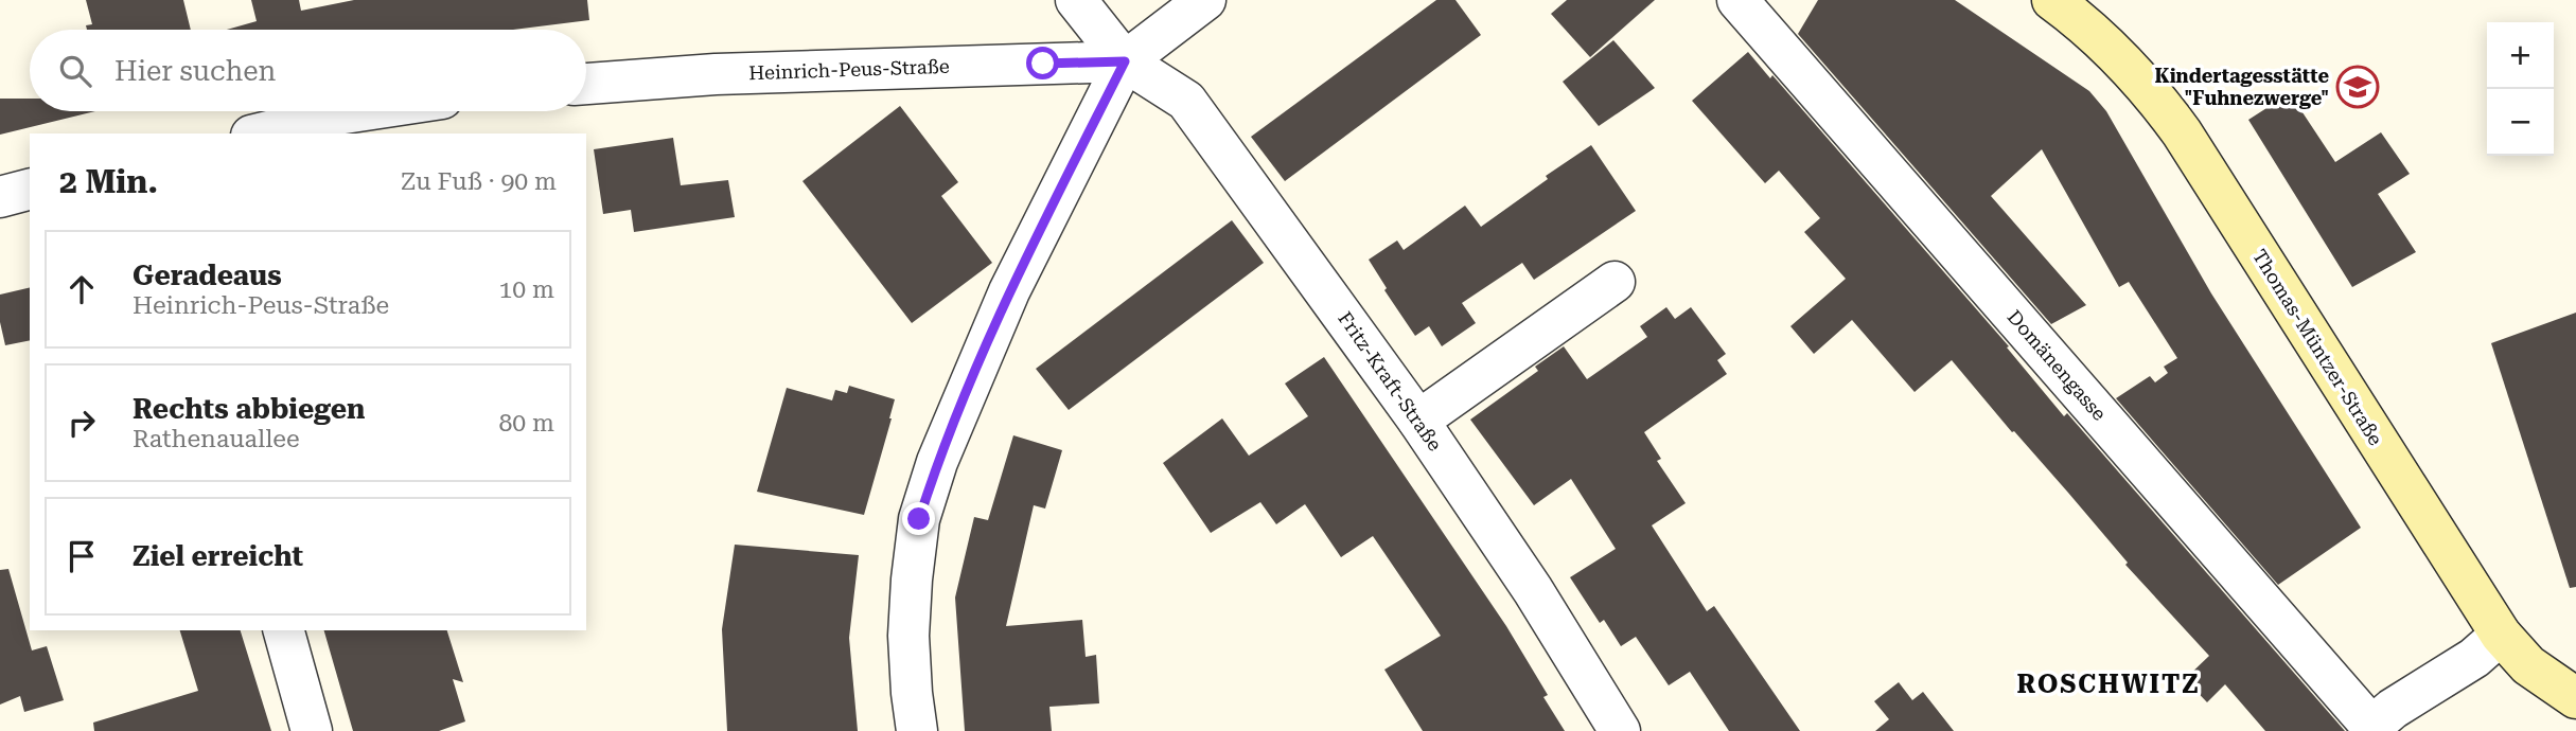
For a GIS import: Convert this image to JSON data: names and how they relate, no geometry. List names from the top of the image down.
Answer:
{
  "streets": {
    "main road": ["Thomas-Müntzer-Straße"],
    "street": ["Heinrich-Peus-Straße", "Domänengasse", "Fritz-Kraft-Straße"]
  },
  "crossings": [
    ["Heinrich-Peus-Straße", "Fritz-Kraft-Straße"]
  ],
  "districts": ["ROSCHWITZ"],
  "places": {
    "school or university": ["Kindertagesstätte \"Fuhnezwerge\""]
  },
  "page": {
    "map_buttons": ["+", "−"],
    "search": "Hier suchen",
    "heading": ["2 Min.", "Zu Fuß · 90 m"],
    "list": [
      ["Geradeaus", "Heinrich-Peus-Straße", "10 m"],
      ["Rechts abbiegen", "Rathenauallee", "80 m"],
      "Ziel erreicht"
    ]
  }
}
